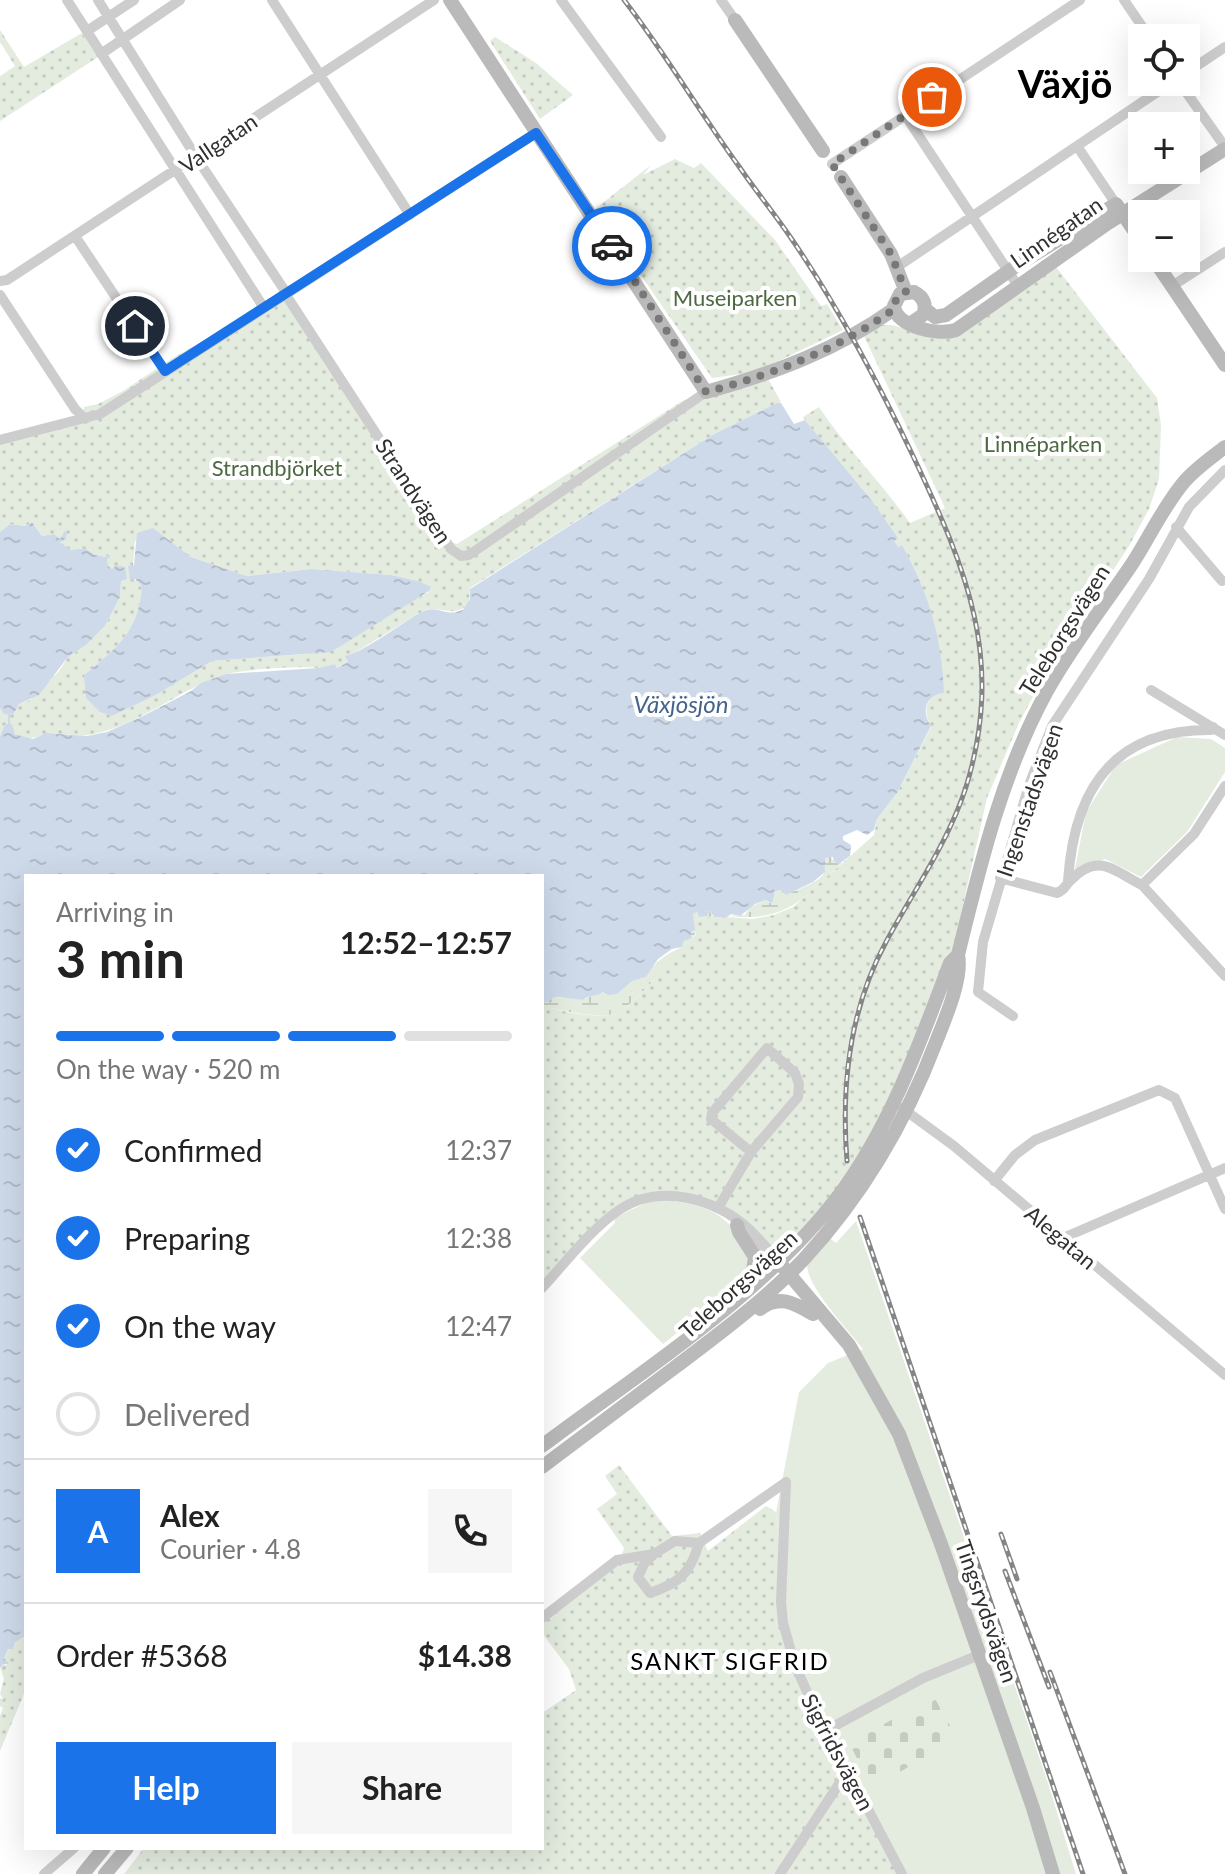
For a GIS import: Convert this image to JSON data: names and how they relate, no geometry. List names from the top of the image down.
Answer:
{
  "streets": {
    "street": [
      "Vallgatan",
      "Linnégatan",
      "Strandvägen",
      "Teleborgsvägen",
      "Ingenstadsvägen",
      "Alegatan",
      "Tingsrydsvägen",
      "Sigfridsvägen"
    ]
  },
  "crossings": [
    ["Teleborgsvägen", "Alegatan"],
    ["Teleborgsvägen", "Tingsrydsvägen"]
  ],
  "districts": ["Växjö", "SANKT SIGFRID"],
  "water": ["Växjösjön"],
  "parks": ["Museiparken", "Linnéparken", "Strandbjörket"],
  "page": {
    "map_buttons": ["+", "−"],
    "heading": ["3 min", "Arriving in", "12:52–12:57"],
    "panel": [
      "Alex",
      "Courier · 4.8",
      "Order #5368",
      "$14.38"
    ],
    "bar": "On the way · 520 m",
    "list": [
      ["Confirmed", "12:37"],
      ["Preparing", "12:38"],
      ["On the way", "12:47"],
      "Delivered"
    ],
    "round": "A",
    "buttons": ["Help", "Share"]
  }
}
